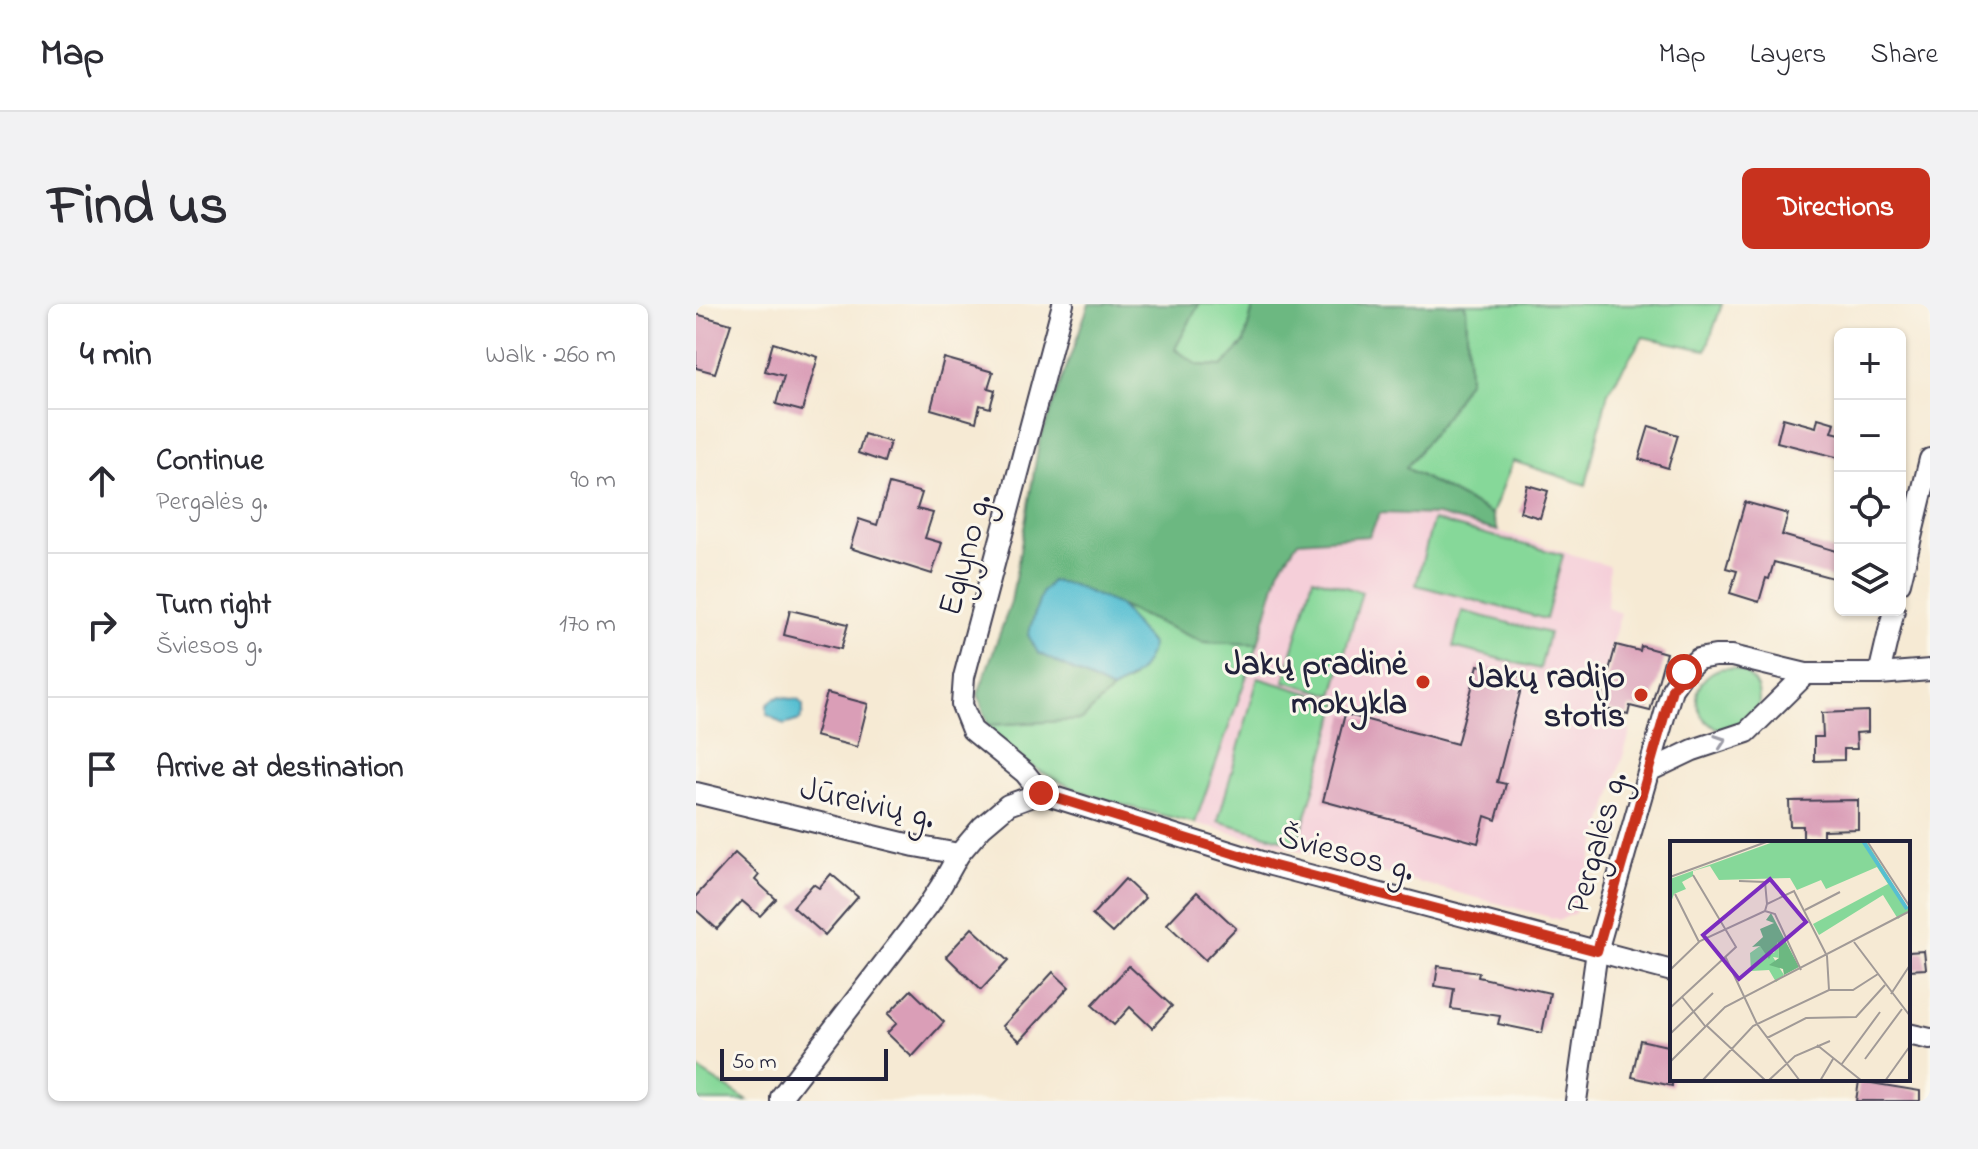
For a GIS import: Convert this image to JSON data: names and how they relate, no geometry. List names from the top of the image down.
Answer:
{
  "streets": {
    "street": [
      "Eglyno g.",
      "Jūreivių g.",
      "Pergalės g.",
      "Šviesos g."
    ]
  },
  "crossings": [
    ["Eglyno g.", "Jūreivių g."],
    ["Eglyno g.", "Šviesos g."],
    ["Jūreivių g.", "Šviesos g."],
    ["Pergalės g.", "Šviesos g."]
  ],
  "places": ["Jakų pradinė mokykla", "Jakų radijo stotis"],
  "scale_bar": "50 m",
  "page": {
    "header": "Map",
    "nav": ["Map", "Layers", "Share"],
    "title": "Find us",
    "buttons": "Directions",
    "heading": ["4 min", "Walk · 260 m"],
    "map_buttons": ["+", "−"],
    "list": [
      ["Continue", "Pergalės g.", "90 m"],
      ["Turn right", "Šviesos g.", "170 m"],
      "Arrive at destination"
    ],
    "scale": "50 m"
  }
}
